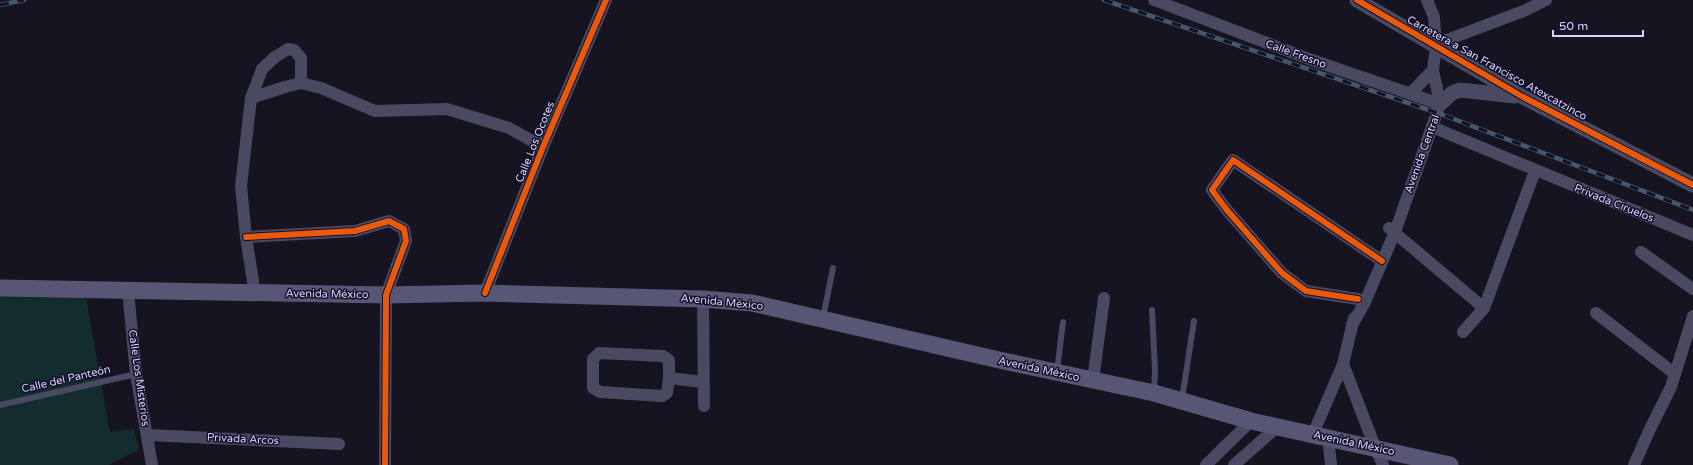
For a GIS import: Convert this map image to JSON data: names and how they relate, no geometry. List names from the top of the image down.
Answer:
{
  "streets": {
    "main road": ["Avenida México"],
    "street": [
      "Calle Fresno",
      "Carretera a San Francisco Atexcatzinco",
      "Calle Los Ocotes",
      "Avenida Central",
      "Privada Ciruelos",
      "Calle Los Misterios",
      "Privada Arcos"
    ],
    "lane": ["Calle del Panteón"]
  },
  "crossings": [
    ["Calle Fresno", "Avenida Central"],
    ["Carretera a San Francisco Atexcatzinco", "Avenida Central"],
    ["Calle Los Ocotes", "Avenida México"],
    ["Avenida Central", "Privada Ciruelos"],
    ["Avenida Central", "Avenida México"],
    ["Avenida México", "Calle Los Misterios"],
    ["Calle Los Misterios", "Calle del Panteón"],
    ["Calle Los Misterios", "Privada Arcos"]
  ],
  "scale_bar": "50 m"
}
